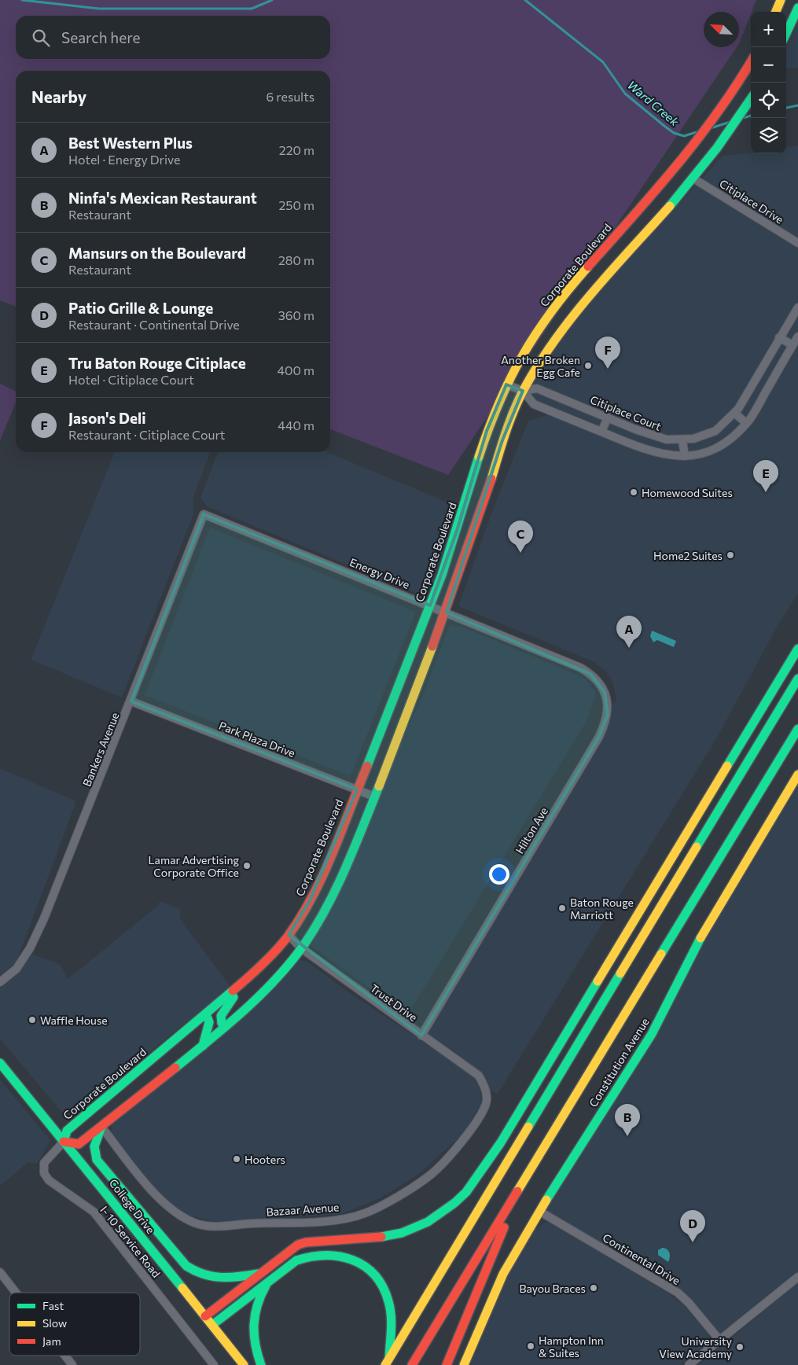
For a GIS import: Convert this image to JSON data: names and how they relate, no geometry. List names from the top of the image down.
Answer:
{
  "streets": {
    "main road": ["Corporate Boulevard", "Constitution Avenue", "College Drive"],
    "street": [
      "Citiplace Drive",
      "Citiplace Court",
      "Energy Drive",
      "Park Plaza Drive",
      "Bankers Avenue",
      "Hilton Ave",
      "Trust Drive",
      "Bazaar Avenue",
      "I- 10 Service Road",
      "Continental Drive"
    ]
  },
  "crossings": [
    ["Citiplace Drive", "Corporate Boulevard"],
    ["Corporate Boulevard", "Citiplace Court"],
    ["Corporate Boulevard", "Energy Drive"],
    ["Corporate Boulevard", "Park Plaza Drive"],
    ["Corporate Boulevard", "Trust Drive"],
    ["Corporate Boulevard", "College Drive"],
    ["Corporate Boulevard", "Bazaar Avenue"],
    ["Corporate Boulevard", "I- 10 Service Road"],
    ["Energy Drive", "Bankers Avenue"],
    ["Energy Drive", "Hilton Ave"],
    ["Park Plaza Drive", "Bankers Avenue"],
    ["Hilton Ave", "Trust Drive"],
    ["Trust Drive", "Bazaar Avenue"],
    ["Constitution Avenue", "Continental Drive"],
    ["College Drive", "I- 10 Service Road"]
  ],
  "water": ["Ward Creek"],
  "places": [
    "Another Broken Egg Cafe",
    "Homewood Suites",
    "Home2 Suites",
    "Lamar Advertising Corporate Office",
    "Baton Rouge Marriott",
    "Waffle House",
    "Hooters",
    "Bayou Braces",
    "Hampton Inn & Suites",
    "University View Academy"
  ],
  "legend": ["Fast", "Slow", "Jam"],
  "north": "top left",
  "page": {
    "map_buttons": ["+", "−"],
    "search": "Search here",
    "heading": ["Nearby", "6 results"],
    "list": [
      {
        "mark": "A",
        "name": "Best Western Plus",
        "note": "Hotel · Energy Drive",
        "value": "220 m"
      },
      {
        "mark": "B",
        "name": "Ninfa's Mexican Restaurant",
        "note": "Restaurant",
        "value": "250 m"
      },
      {
        "mark": "C",
        "name": "Mansurs on the Boulevard",
        "note": "Restaurant",
        "value": "280 m"
      },
      {
        "mark": "D",
        "name": "Patio Grille & Lounge",
        "note": "Restaurant · Continental Drive",
        "value": "360 m"
      },
      {
        "mark": "E",
        "name": "Tru Baton Rouge Citiplace",
        "note": "Hotel · Citiplace Court",
        "value": "400 m"
      },
      {
        "mark": "F",
        "name": "Jason's Deli",
        "note": "Restaurant · Citiplace Court",
        "value": "440 m"
      }
    ],
    "pins": [
      "F",
      "E",
      "C",
      "A",
      "B",
      "D"
    ]
  }
}
